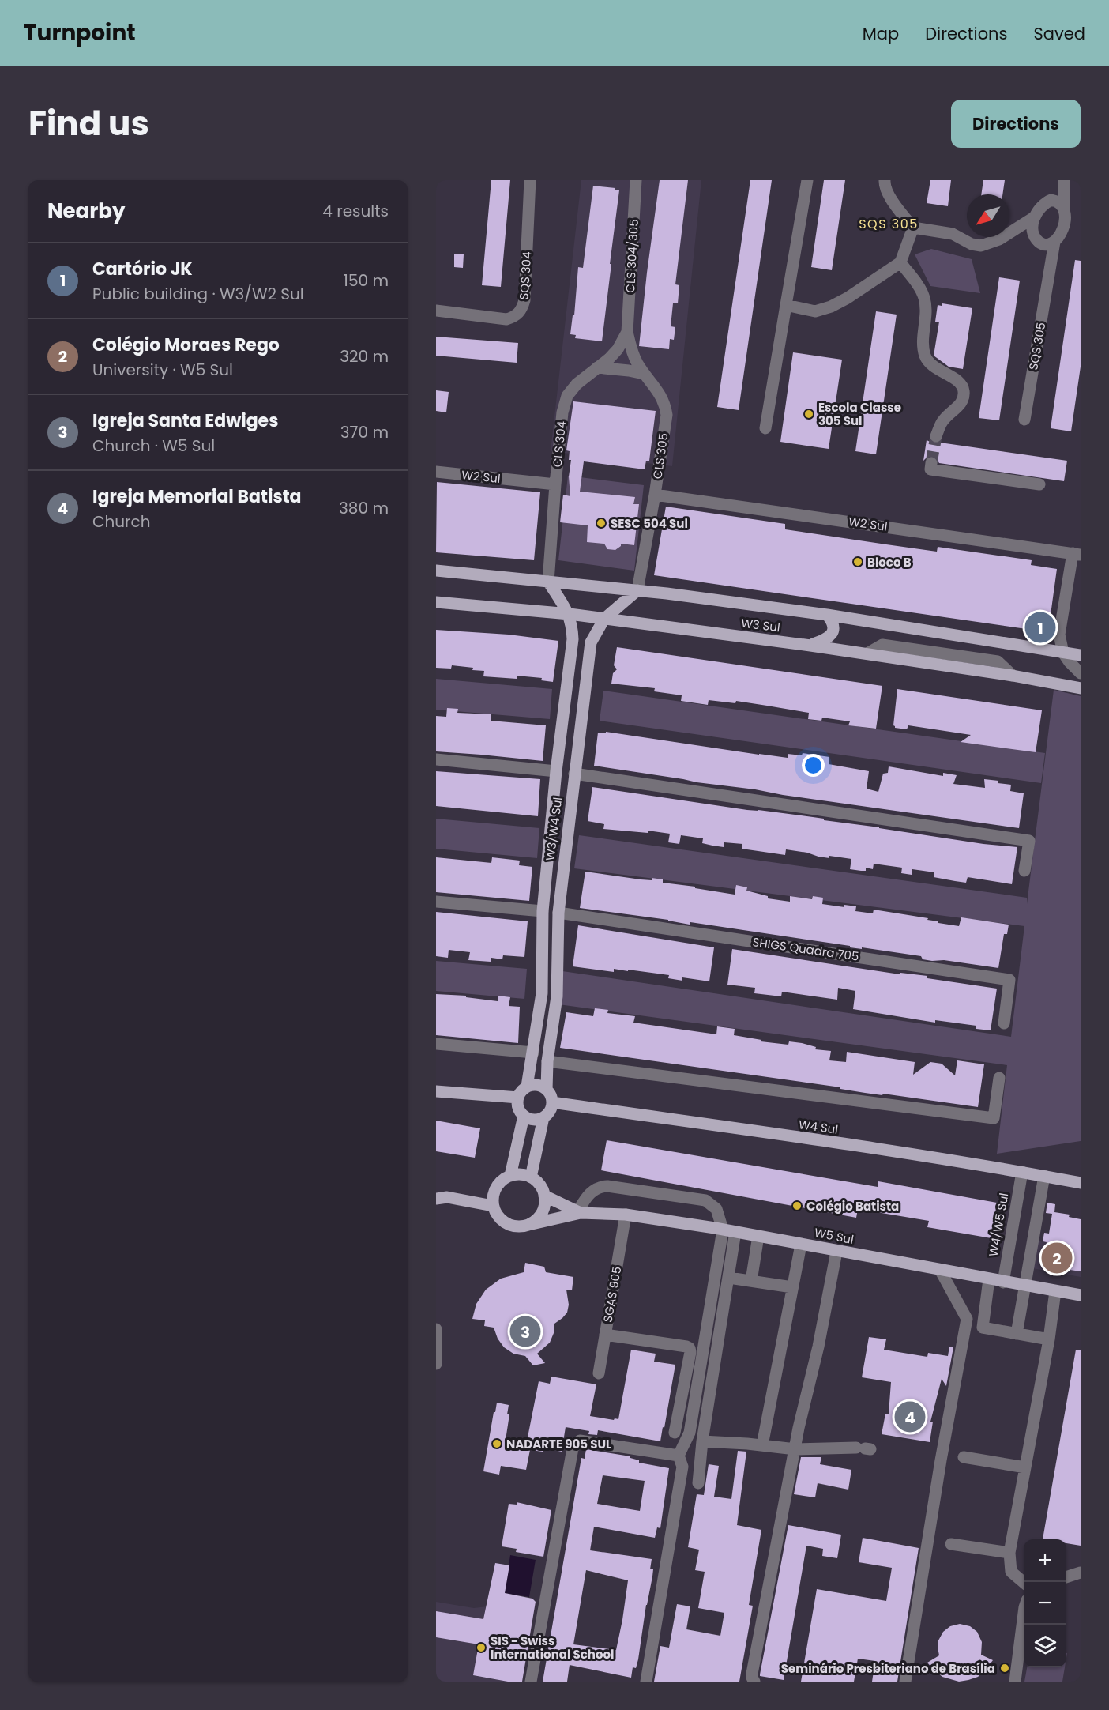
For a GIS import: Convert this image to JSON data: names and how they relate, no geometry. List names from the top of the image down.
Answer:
{
  "streets": {
    "main road": [
      "W3 Sul",
      "W3/W4 Sul",
      "W4 Sul",
      "W5 Sul"
    ],
    "street": [
      "CLS 304/305",
      "SQS 304",
      "SQS 305",
      "CLS 304",
      "CLS 305",
      "W2 Sul",
      "SHIGS Quadra 705",
      "W4/W5 Sul",
      "SGAS 905"
    ]
  },
  "crossings": [
    ["CLS 304/305", "CLS 304"],
    ["CLS 304/305", "CLS 305"],
    ["CLS 304", "CLS 305"],
    ["CLS 304", "W2 Sul"],
    ["CLS 304", "W3 Sul"],
    ["CLS 304", "W3/W4 Sul"],
    ["CLS 305", "W2 Sul"],
    ["CLS 305", "W3 Sul"],
    ["CLS 305", "W3/W4 Sul"],
    ["W3 Sul", "W3/W4 Sul"],
    ["W3/W4 Sul", "SHIGS Quadra 705"],
    ["W3/W4 Sul", "W4 Sul"],
    ["W4 Sul", "W4/W5 Sul"],
    ["W4/W5 Sul", "W5 Sul"],
    ["W5 Sul", "SGAS 905"]
  ],
  "districts": ["SQS 305"],
  "places": [
    "Escola Classe 305 Sul",
    "SESC 504 Sul",
    "Bloco B",
    "Colégio Batista",
    "NADARTE 905 SUL",
    "SIS - Swiss International School",
    "Seminário Presbiteriano de Brasília"
  ],
  "north": "bottom left",
  "page": {
    "header": "Turnpoint",
    "nav": ["Map", "Directions", "Saved"],
    "title": "Find us",
    "buttons": "Directions",
    "heading": ["Nearby", "4 results"],
    "list": [
      {
        "mark": "1",
        "name": "Cartório JK",
        "note": "Public building · W3/W2 Sul",
        "value": "150 m"
      },
      {
        "mark": "2",
        "name": "Colégio Moraes Rego",
        "note": "University · W5 Sul",
        "value": "320 m"
      },
      {
        "mark": "3",
        "name": "Igreja Santa Edwiges",
        "note": "Church · W5 Sul",
        "value": "370 m"
      },
      {
        "mark": "4",
        "name": "Igreja Memorial Batista",
        "note": "Church",
        "value": "380 m"
      }
    ],
    "pins": [
      "1",
      "2",
      "3",
      "4"
    ],
    "map_buttons": ["+", "−"]
  }
}
